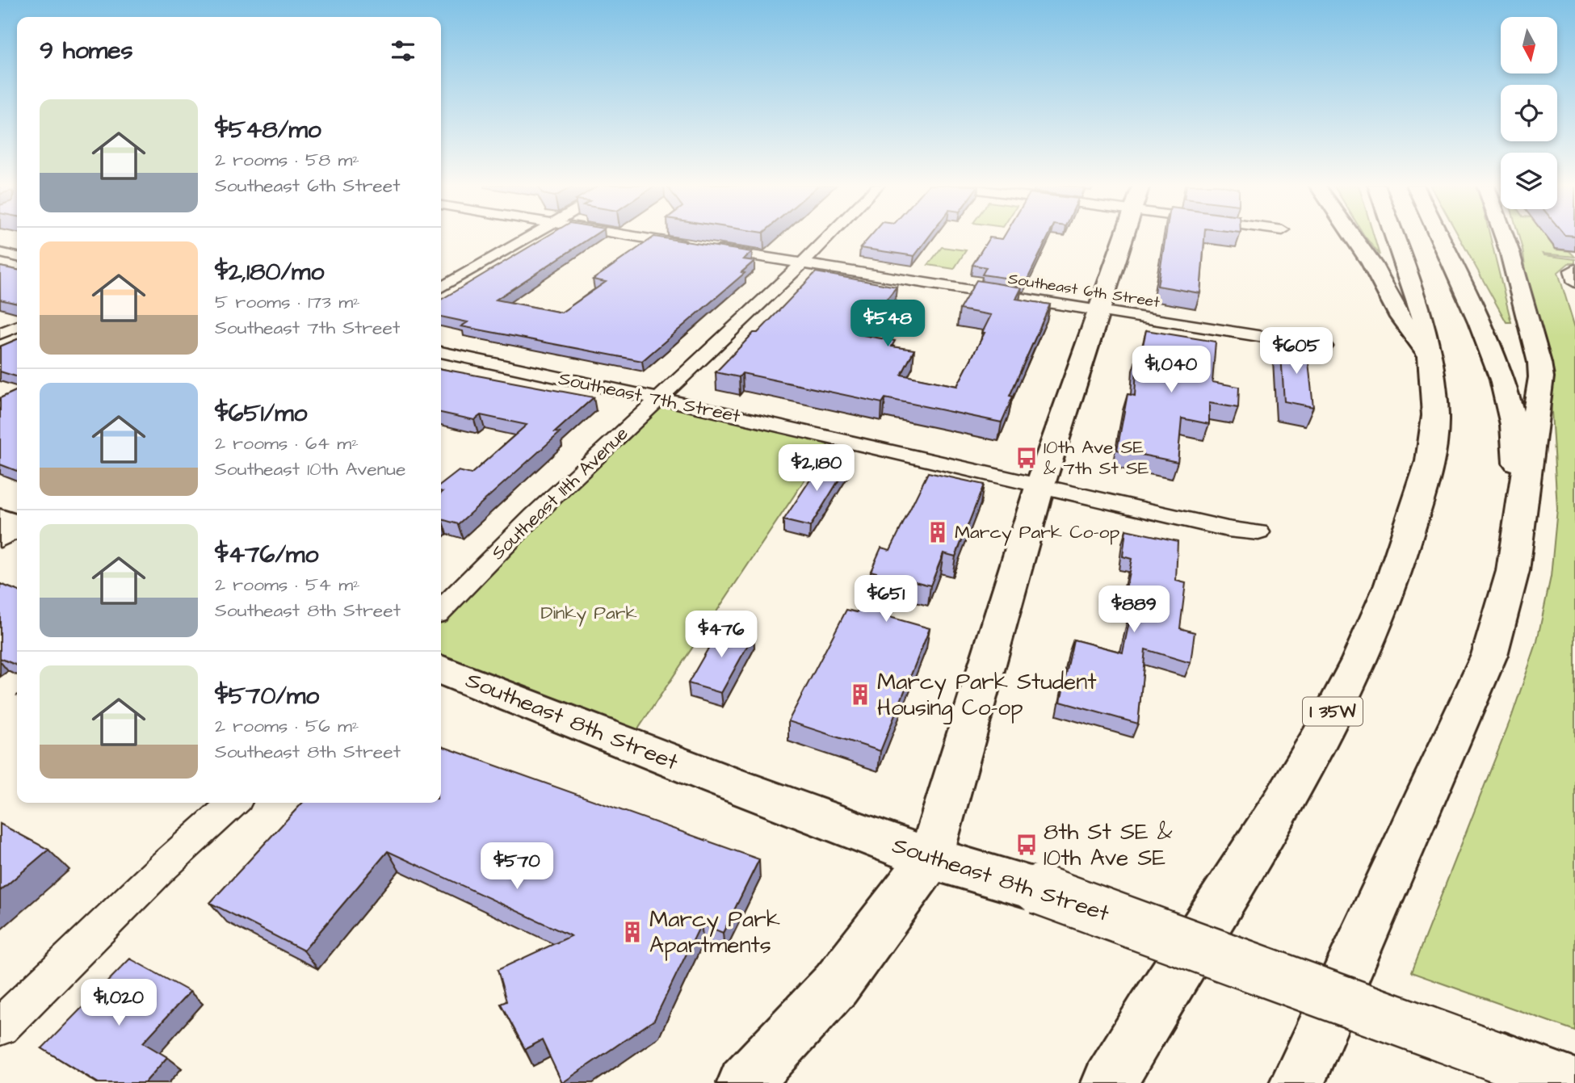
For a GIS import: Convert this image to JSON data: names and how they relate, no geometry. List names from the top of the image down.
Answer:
{
  "streets": {
    "main road": ["I 35W", "Southeast 8th Street"],
    "street": ["Southeast 6th Street", "Southeast 7th Street", "Southeast 11th Avenue"]
  },
  "crossings": [
    ["Southeast 6th Street", "Southeast 11th Avenue"],
    ["Southeast 7th Street", "Southeast 11th Avenue"]
  ],
  "parks": ["Dinky Park"],
  "places": {
    "bus stop": ["10th Ave SE & 7th St SE", "8th St SE & 10th Ave SE"],
    "building": ["Marcy Park Co-op", "Marcy Park Student Housing Co-op", "Marcy Park Apartments"]
  },
  "north": "bottom",
  "page": {
    "heading": "9 homes",
    "list": [
      {
        "name": "$548/mo",
        "note": "2 rooms · 58 m² · Southeast 6th Street"
      },
      {
        "name": "$2,180/mo",
        "note": "5 rooms · 173 m² · Southeast 7th Street"
      },
      {
        "name": "$651/mo",
        "note": "2 rooms · 64 m² · Southeast 10th Avenue"
      },
      {
        "name": "$476/mo",
        "note": "2 rooms · 54 m² · Southeast 8th Street"
      },
      {
        "name": "$570/mo",
        "note": "2 rooms · 56 m² · Southeast 8th Street"
      }
    ],
    "price": [
      "$548",
      "$605",
      "$1,040",
      "$2,180",
      "$651",
      "$889",
      "$476",
      "$570",
      "$1,020"
    ]
  }
}
